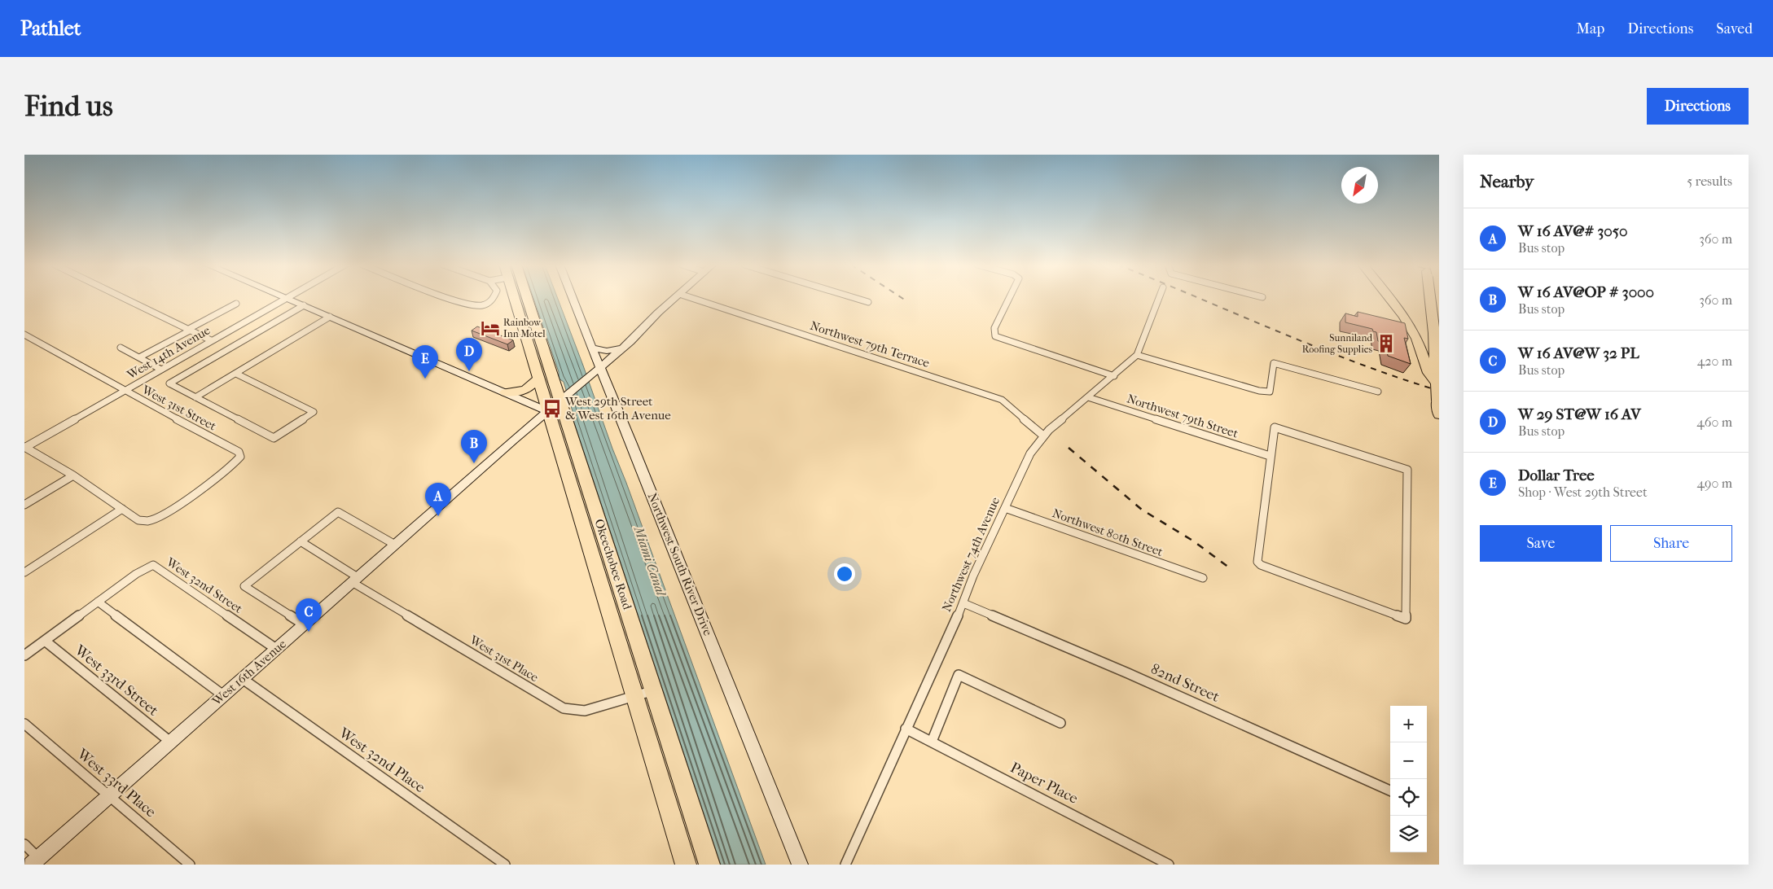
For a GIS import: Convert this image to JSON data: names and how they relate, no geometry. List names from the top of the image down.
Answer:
{
  "streets": {
    "highway": ["Okeechobee Road"],
    "main road": ["West 16th Avenue"],
    "street": [
      "Northwest 79th Terrace",
      "West 14th Avenue",
      "West 31st Street",
      "Northwest 79th Street",
      "Northwest 80th Street",
      "Northwest 74th Avenue",
      "Northwest South River Drive",
      "West 32nd Street",
      "West 31st Place",
      "West 33rd Street",
      "82nd Street",
      "West 32nd Place",
      "West 33rd Place",
      "Paper Place"
    ]
  },
  "crossings": [
    ["Northwest 79th Terrace", "Northwest 74th Avenue"],
    ["West 14th Avenue", "West 31st Street"],
    ["Northwest 79th Street", "Northwest 74th Avenue"],
    ["Northwest 80th Street", "Northwest 74th Avenue"],
    ["Northwest 74th Avenue", "82nd Street"],
    ["Northwest 74th Avenue", "Paper Place"],
    ["Okeechobee Road", "West 31st Place"],
    ["Okeechobee Road", "West 16th Avenue"],
    ["West 32nd Street", "West 16th Avenue"],
    ["West 31st Place", "West 16th Avenue"],
    ["West 16th Avenue", "West 33rd Street"],
    ["West 16th Avenue", "West 32nd Place"],
    ["West 16th Avenue", "West 33rd Place"]
  ],
  "water": ["Miami Canal"],
  "places": {
    "hotel": ["Rainbow Inn Motel"],
    "building": ["Sunniland Roofing Supplies"],
    "bus stop": ["West 29th Street & West 16th Avenue"]
  },
  "north": "bottom left",
  "page": {
    "header": "Pathlet",
    "nav": ["Map", "Directions", "Saved"],
    "buttons": [
      "Directions",
      ["Save", "Share"]
    ],
    "title": "Find us",
    "heading": ["Nearby", "5 results"],
    "list": [
      {
        "mark": "A",
        "name": "W 16 AV@# 3050",
        "note": "Bus stop",
        "value": "360 m"
      },
      {
        "mark": "B",
        "name": "W 16 AV@OP # 3000",
        "note": "Bus stop",
        "value": "360 m"
      },
      {
        "mark": "C",
        "name": "W 16 AV@W 32 PL",
        "note": "Bus stop",
        "value": "420 m"
      },
      {
        "mark": "D",
        "name": "W 29 ST@W 16 AV",
        "note": "Bus stop",
        "value": "460 m"
      },
      {
        "mark": "E",
        "name": "Dollar Tree",
        "note": "Shop · West 29th Street",
        "value": "490 m"
      }
    ],
    "pins": [
      "D",
      "E",
      "B",
      "A",
      "C"
    ],
    "map_buttons": ["+", "−"]
  }
}
